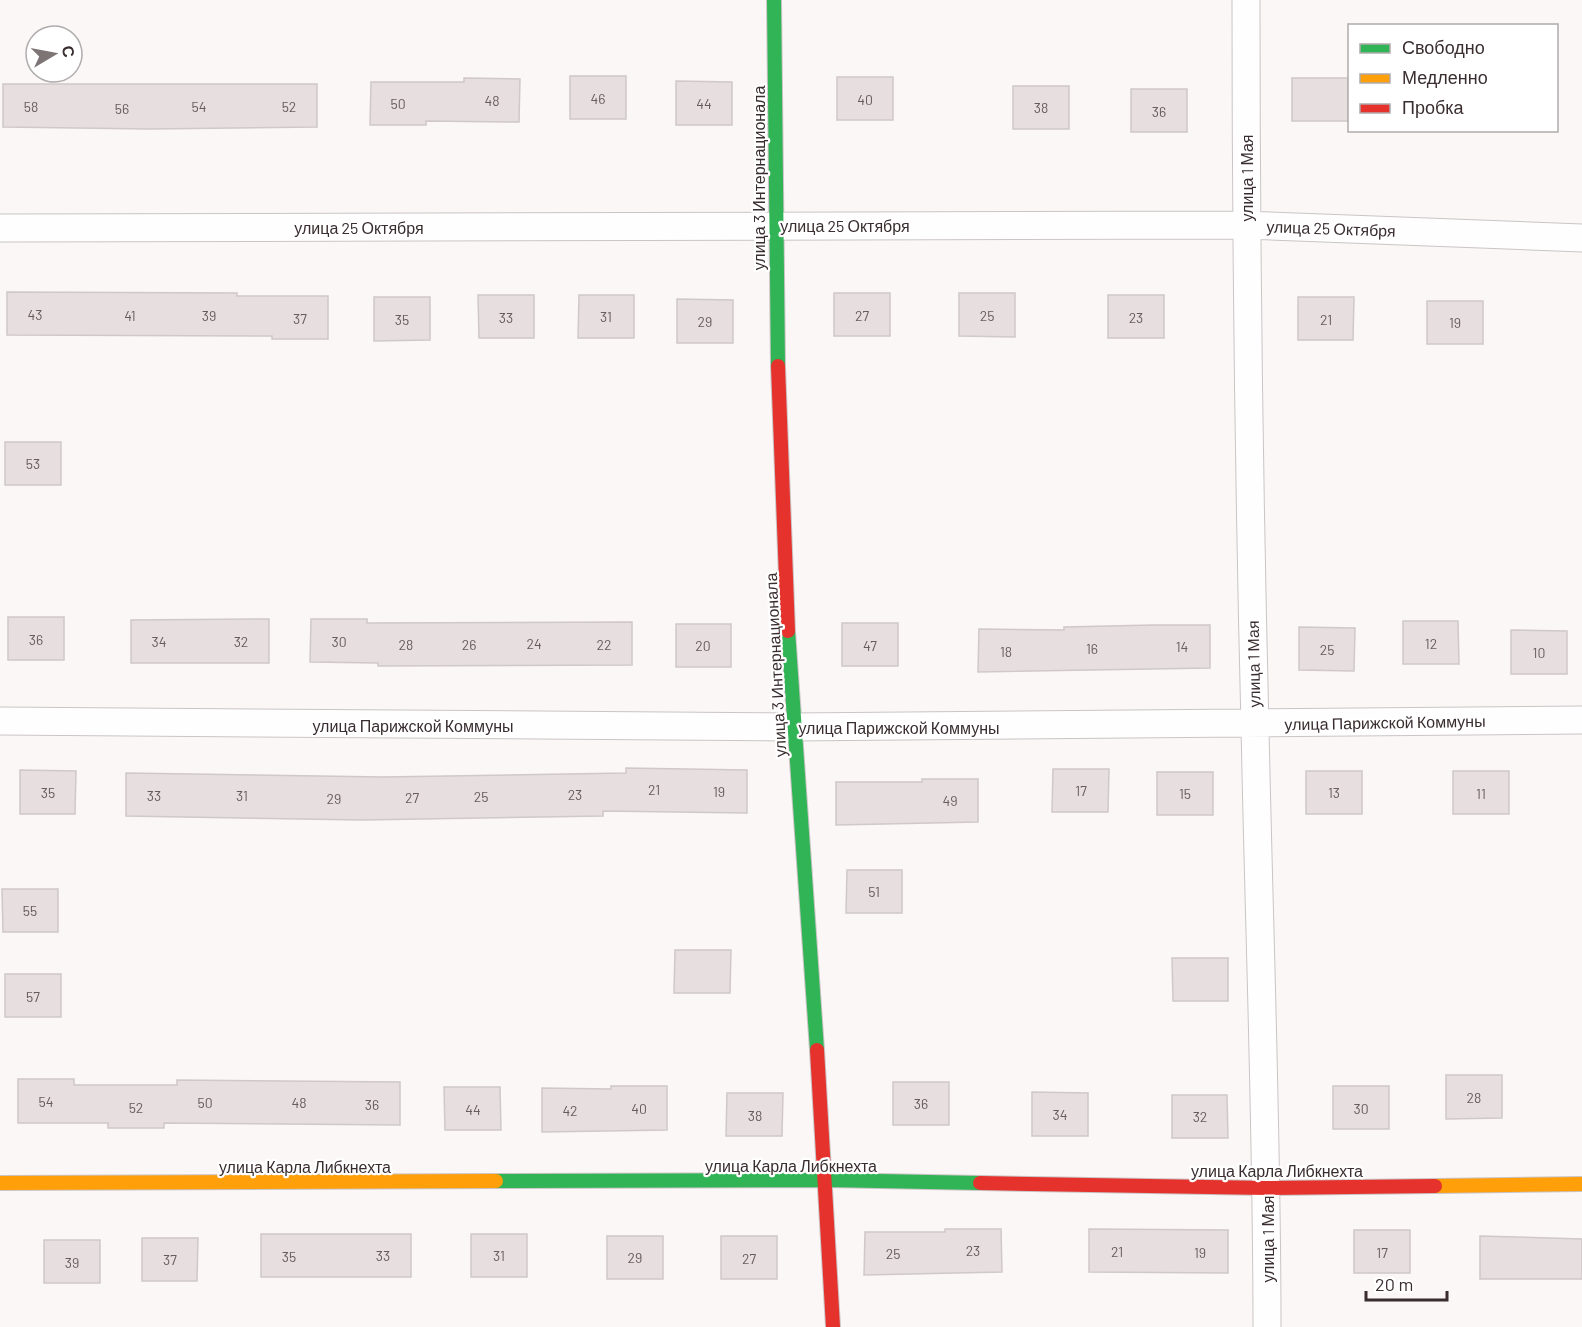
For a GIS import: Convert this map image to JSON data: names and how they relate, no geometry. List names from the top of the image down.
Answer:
{
  "streets": {
    "main road": ["улица 3 Интернационала", "улица Карла Либкнехта"],
    "street": ["улица 1 Мая", "улица 25 Октября", "улица Парижской Коммуны"]
  },
  "crossings": [
    ["улица 3 Интернационала", "улица 25 Октября"],
    ["улица 3 Интернационала", "улица Парижской Коммуны"],
    ["улица 3 Интернационала", "улица Карла Либкнехта"],
    ["улица 1 Мая", "улица 25 Октября"],
    ["улица 1 Мая", "улица Парижской Коммуны"],
    ["улица 1 Мая", "улица Карла Либкнехта"]
  ],
  "house_numbers": [
    "46",
    "40",
    "48",
    "50",
    "44",
    "58",
    "54",
    "52",
    "38",
    "56",
    "36",
    "43",
    "41",
    "39",
    "27",
    "25",
    "31",
    "33",
    "23",
    "37",
    "35",
    "21",
    "29",
    "19",
    "53",
    "36",
    "34",
    "32",
    "30",
    "24",
    "12",
    "28",
    "26",
    "22",
    "20",
    "47",
    "14",
    "16",
    "25",
    "18",
    "10",
    "21",
    "17",
    "19",
    "35",
    "13",
    "15",
    "11",
    "23",
    "33",
    "31",
    "25",
    "27",
    "29",
    "49",
    "51",
    "55",
    "57",
    "28",
    "54",
    "50",
    "48",
    "36",
    "36",
    "52",
    "40",
    "30",
    "44",
    "42",
    "34",
    "38",
    "32",
    "23",
    "21",
    "19",
    "17",
    "25",
    "33",
    "31",
    "35",
    "29",
    "27",
    "37",
    "39"
  ],
  "legend": ["Свободно", "Медленно", "Пробка"],
  "scale_bar": "20 m",
  "north": "right"
}
